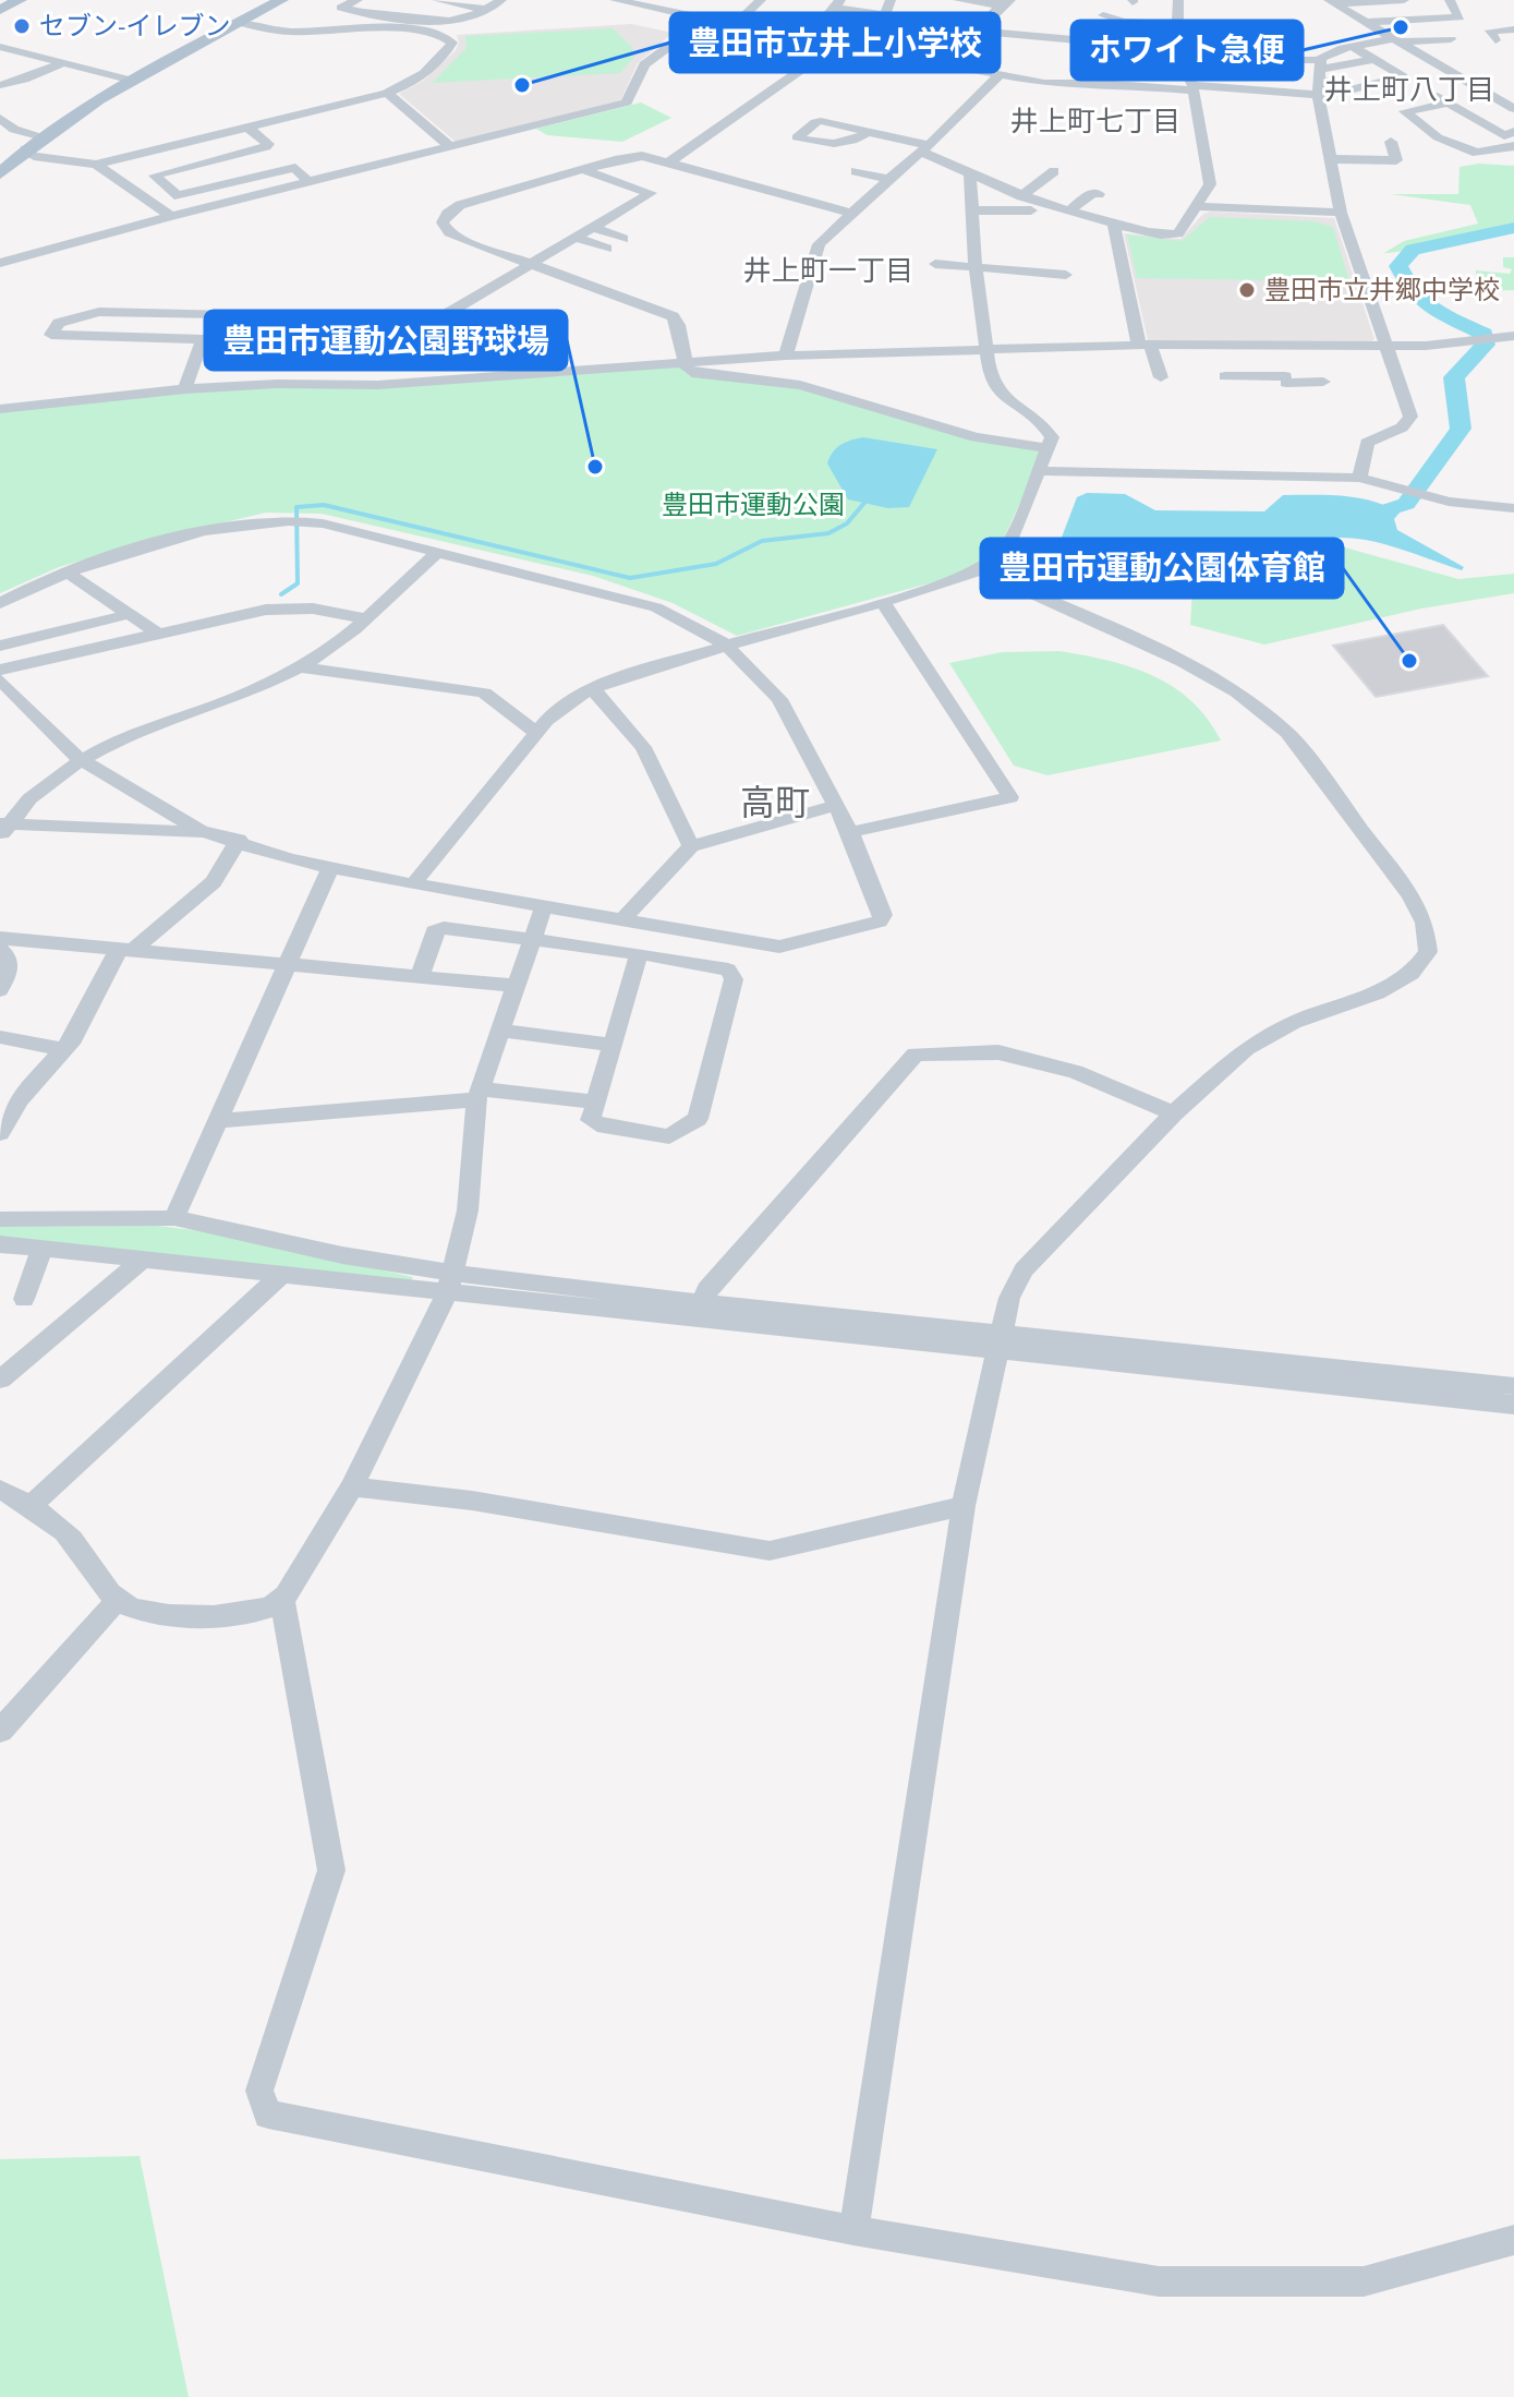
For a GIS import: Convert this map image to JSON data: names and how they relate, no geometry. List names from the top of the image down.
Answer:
{
  "districts": [
    "井上町八丁目",
    "井上町七丁目",
    "井上町一丁目",
    "高町"
  ],
  "parks": ["豊田市運動公園"],
  "places": [
    "セブン-イレブン",
    "ホワイト急便",
    "豊田市立井上小学校",
    "豊田市立井郷中学校",
    "豊田市運動公園野球場",
    "豊田市運動公園体育館"
  ]
}
